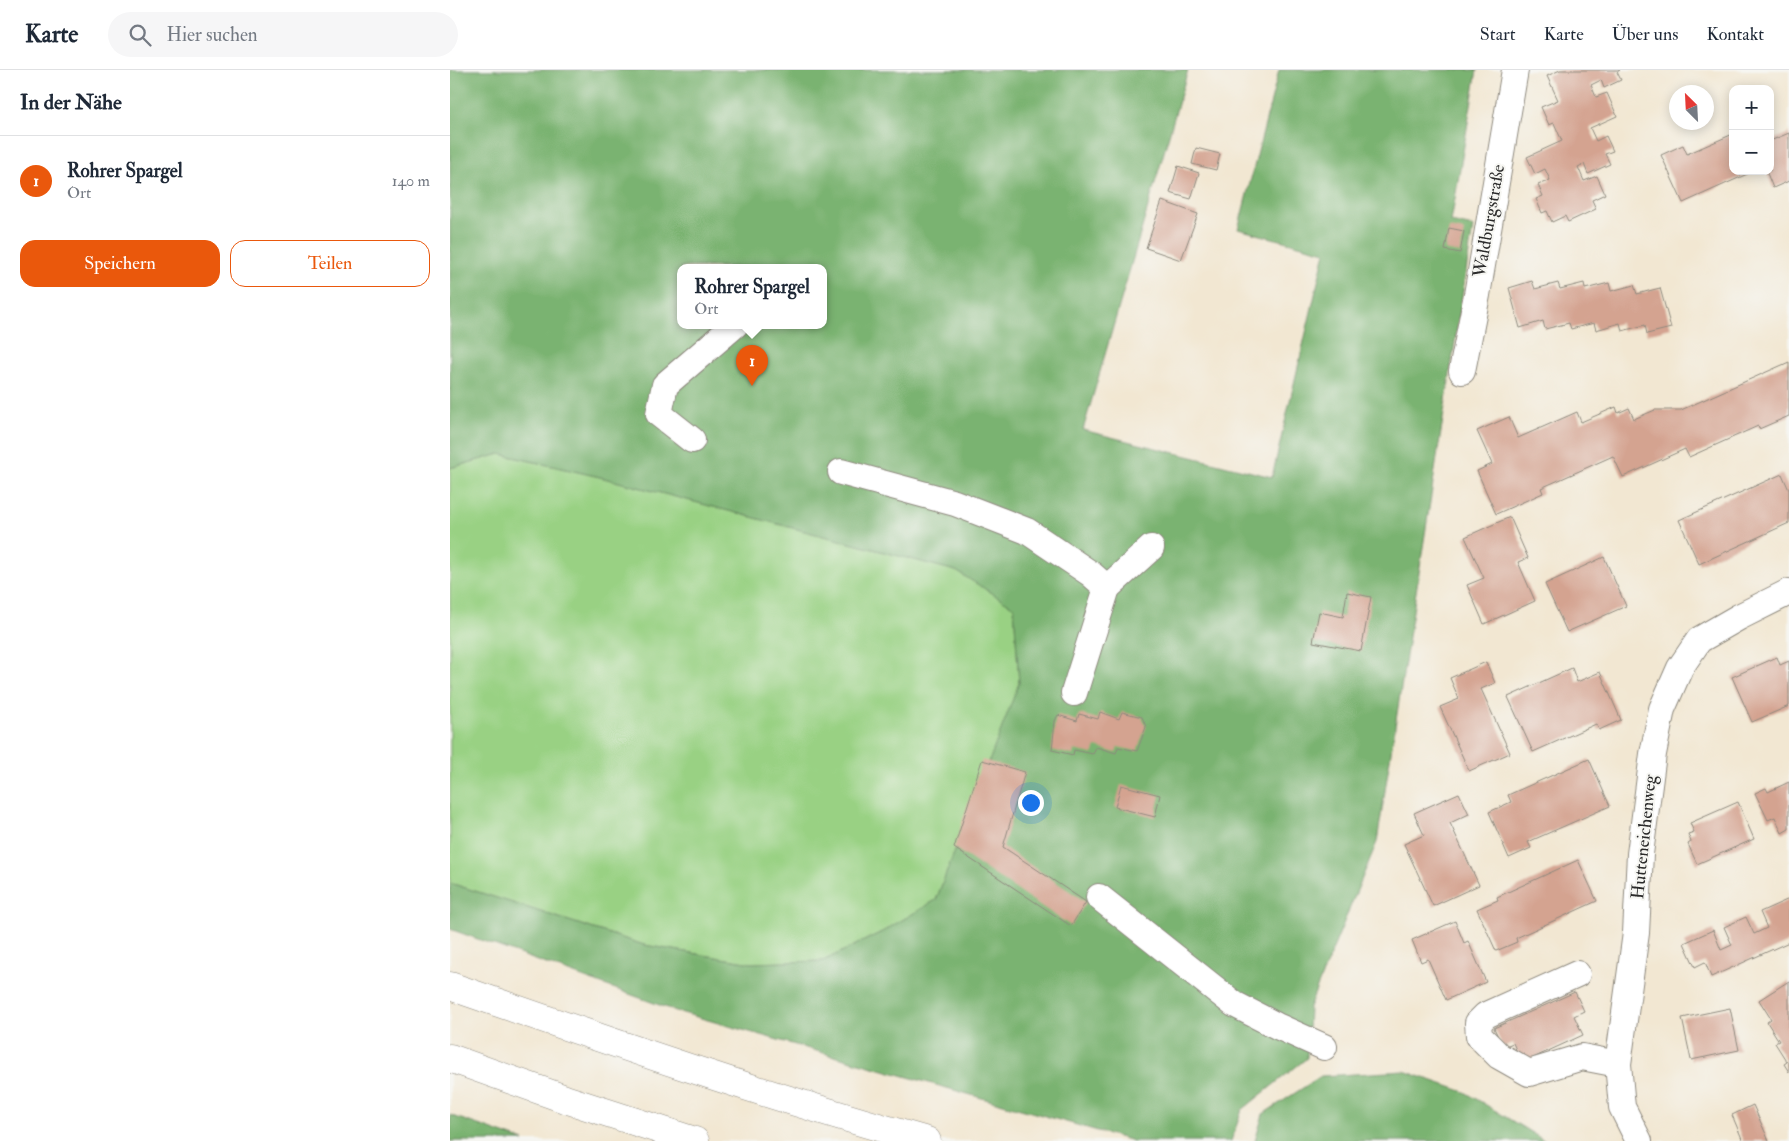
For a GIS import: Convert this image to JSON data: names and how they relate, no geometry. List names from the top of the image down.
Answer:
{
  "streets": {
    "street": ["Waldburgstraße", "Hutteneichenweg"]
  },
  "north": "top left",
  "page": {
    "header": "Karte",
    "search": "Hier suchen",
    "nav": [
      "Start",
      "Karte",
      "Über uns",
      "Kontakt"
    ],
    "heading": "In der Nähe",
    "map_buttons": ["+", "−"],
    "list": [
      {
        "mark": "1",
        "name": "Rohrer Spargel",
        "note": "Ort",
        "value": "140 m"
      }
    ],
    "buttons": ["Speichern", "Teilen"],
    "popup": ["Rohrer Spargel", "Ort"],
    "pins": "1"
  }
}
